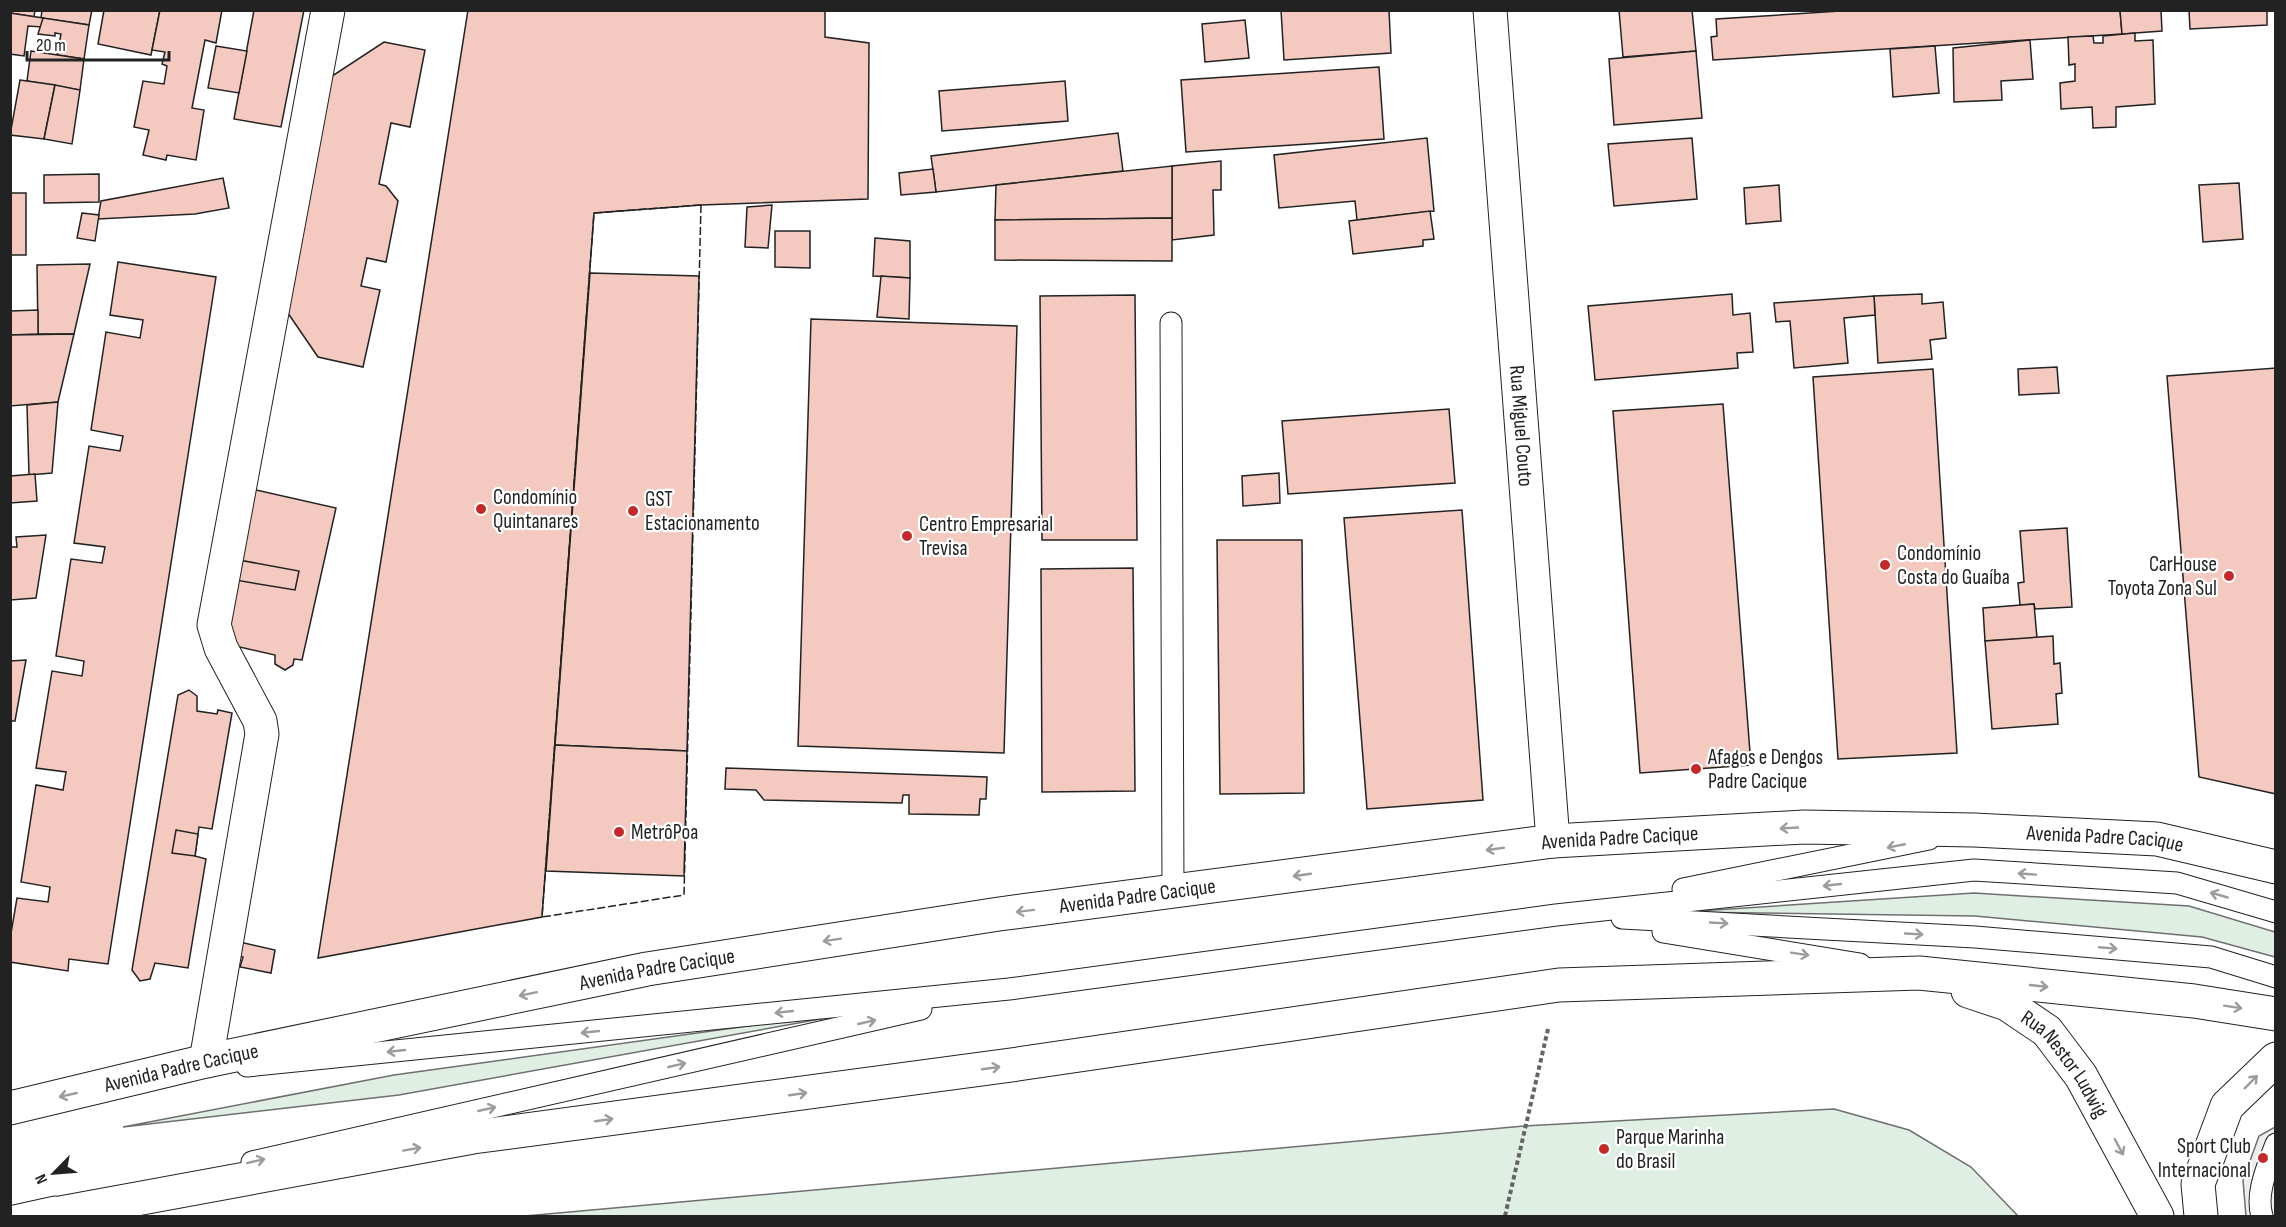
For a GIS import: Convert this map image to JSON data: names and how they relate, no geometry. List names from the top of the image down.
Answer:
{
  "streets": {
    "main road": ["Rua Miguel Couto", "Avenida Padre Cacique", "Rua Nestor Ludwig"]
  },
  "crossings": [
    ["Rua Miguel Couto", "Avenida Padre Cacique"]
  ],
  "one_way": ["Rua Nestor Ludwig"],
  "places": [
    "Condomínio Quintanares",
    "GST Estacionamento",
    "Centro Empresarial Trevisa",
    "Condomínio Costa do Guaíba",
    "CarHouse Toyota Zona Sul",
    "Afagos e Dengos Padre Cacique",
    "MetrôPoa",
    "Parque Marinha do Brasil",
    "Sport Club Internacional"
  ],
  "scale_bar": "20 m",
  "north": "bottom left"
}
